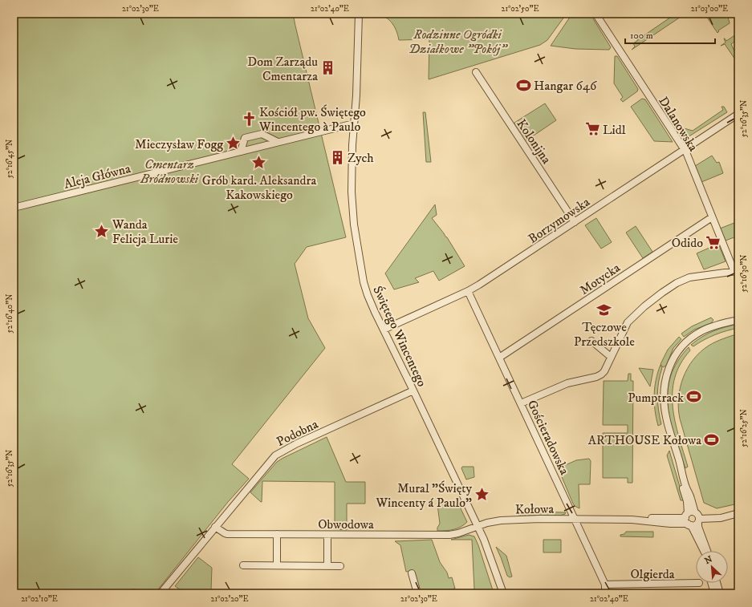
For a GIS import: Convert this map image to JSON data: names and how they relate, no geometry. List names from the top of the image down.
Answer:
{
  "streets": {
    "street": [
      "Dalanowska",
      "Kolonijna",
      "Aleja Główna",
      "Borzymowska",
      "Motycka",
      "Świętego Wincentego",
      "Podobna",
      "Gościeradowska",
      "Kołowa",
      "Obwodowa",
      "Olgierda"
    ]
  },
  "crossings": [
    ["Dalanowska", "Borzymowska"],
    ["Dalanowska", "Motycka"],
    ["Kolonijna", "Borzymowska"],
    ["Aleja Główna", "Świętego Wincentego"],
    ["Borzymowska", "Świętego Wincentego"],
    ["Borzymowska", "Gościeradowska"],
    ["Motycka", "Gościeradowska"],
    ["Świętego Wincentego", "Podobna"],
    ["Świętego Wincentego", "Kołowa"],
    ["Świętego Wincentego", "Obwodowa"],
    ["Podobna", "Obwodowa"],
    ["Gościeradowska", "Kołowa"],
    ["Gościeradowska", "Olgierda"],
    ["Kołowa", "Obwodowa"]
  ],
  "parks": ["Rodzinne Ogródki Działkowe \"Pokój\"", "Cmentarz Bródnowski"],
  "places": {
    "building": ["Dom Zarządu Cmentarza", "Zych"],
    "sports": ["Hangar 646", "Pumptrack", "ARTHOUSE Kołowa"],
    "church": ["Kościół pw. Świętego Wincentego à Paulo"],
    "supermarket": ["Lidl", "Odido"],
    "place": [
      "Mieczysław Fogg",
      "Grób kard. Aleksandra Kakowskiego",
      "Wanda Felicja Lurie",
      "Mural \"Święty Wincenty á Paulo\""
    ],
    "school or university": ["Tęczowe Przedszkole"]
  },
  "scale_bar": "100 m",
  "north": "top left",
  "coordinates": [
    "21°02'30\"E",
    "21°02'40\"E",
    "21°02'50\"E",
    "21°03'00\"E",
    "52°16'35\"N",
    "52°16'45\"N",
    "52°16'30\"N",
    "52°16'40\"N",
    "52°16'25\"N",
    "21°02'10\"E",
    "21°02'20\"E"
  ]
}
